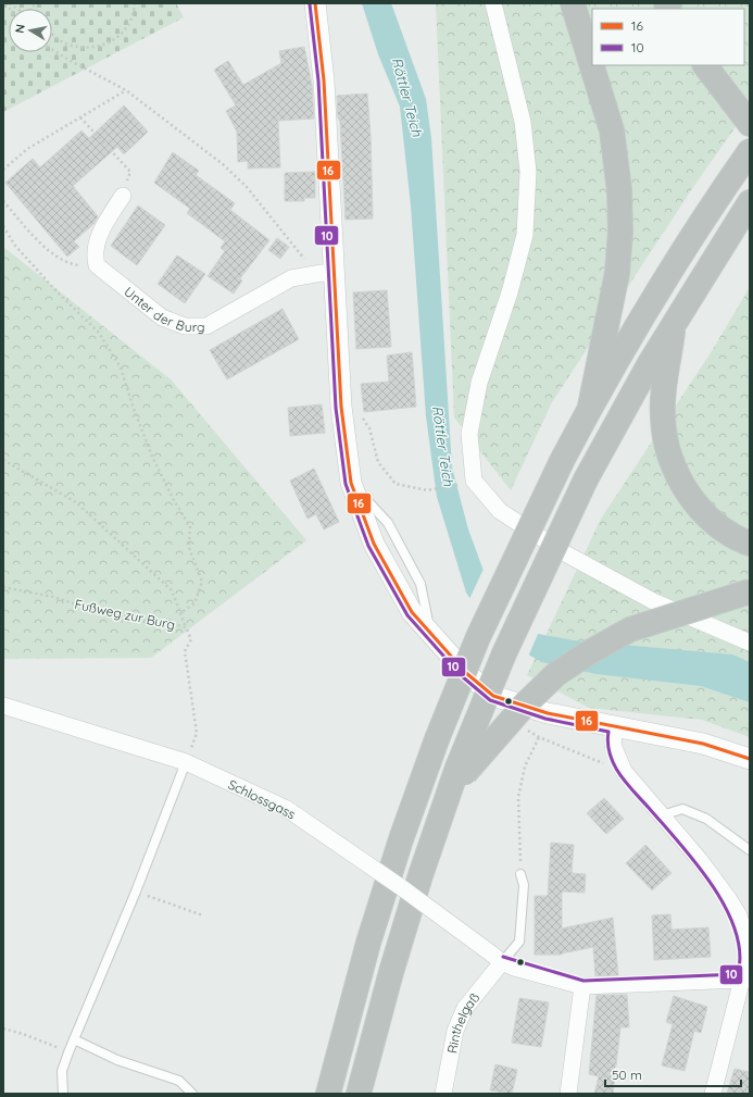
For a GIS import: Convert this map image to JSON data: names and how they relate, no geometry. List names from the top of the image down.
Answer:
{
  "streets": {
    "street": ["Unter der Burg", "Schlossgass", "Rinthelgaß"],
    "path": ["Fußweg zur Burg"]
  },
  "crossings": [
    ["Fußweg zur Burg", "Schlossgass"],
    ["Schlossgass", "Rinthelgaß"]
  ],
  "water": ["Röttler Teich"],
  "lines": ["transit line 16", "transit line 10"],
  "legend": ["16", "10"],
  "scale_bar": "50 m",
  "north": "left"
}
